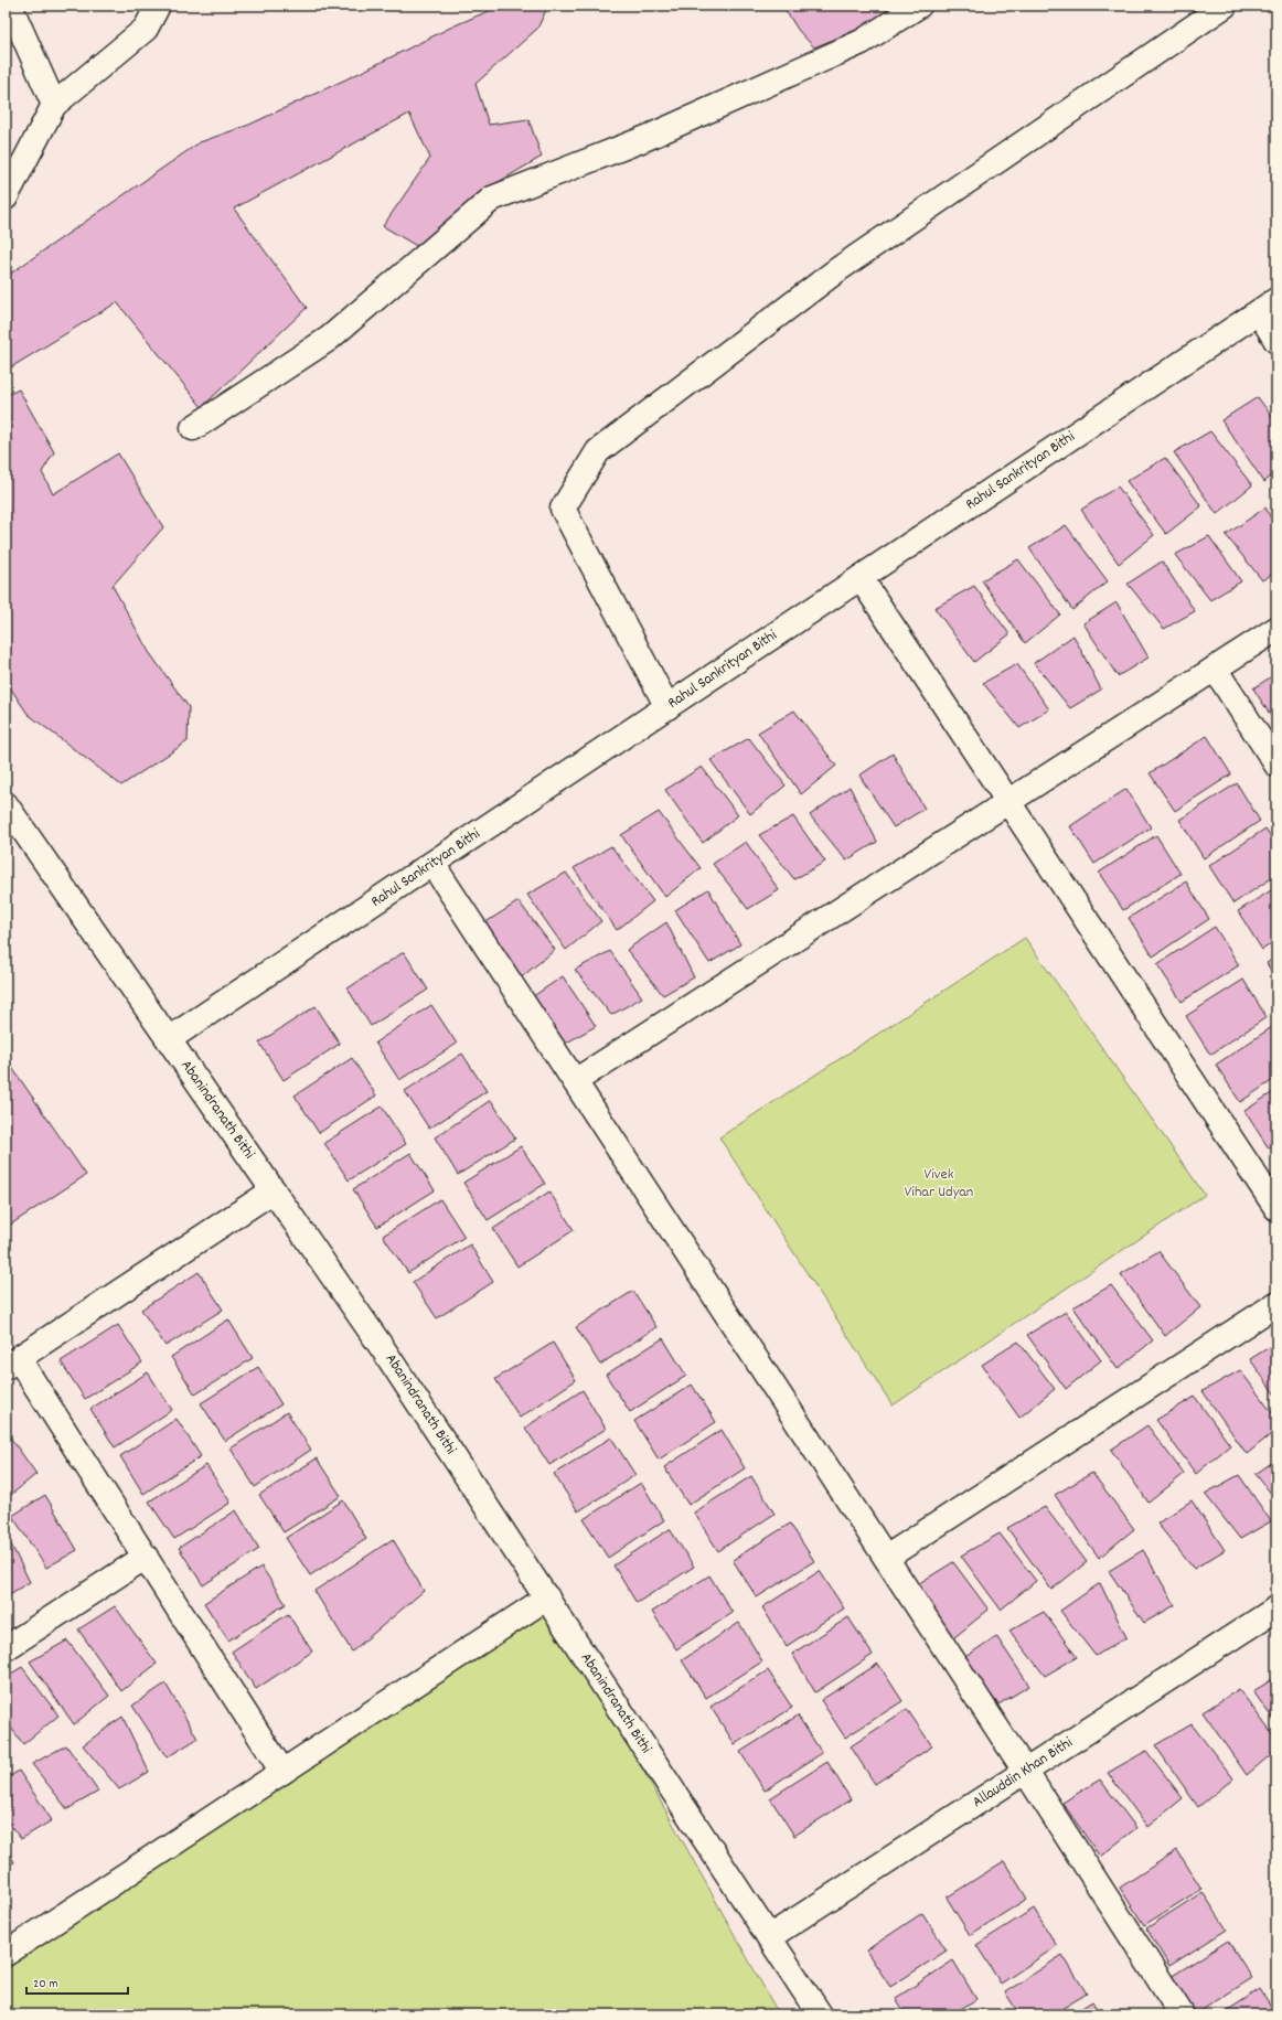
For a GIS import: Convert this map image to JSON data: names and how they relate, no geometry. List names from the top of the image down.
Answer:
{
  "streets": {
    "street": ["Rahul Sankrityan Bithi", "Abanindranath Bithi", "Allauddin Khan Bithi"]
  },
  "crossings": [
    ["Rahul Sankrityan Bithi", "Abanindranath Bithi"],
    ["Abanindranath Bithi", "Allauddin Khan Bithi"]
  ],
  "parks": ["Vivek Vihar Udyan"],
  "scale_bar": "20 m"
}
